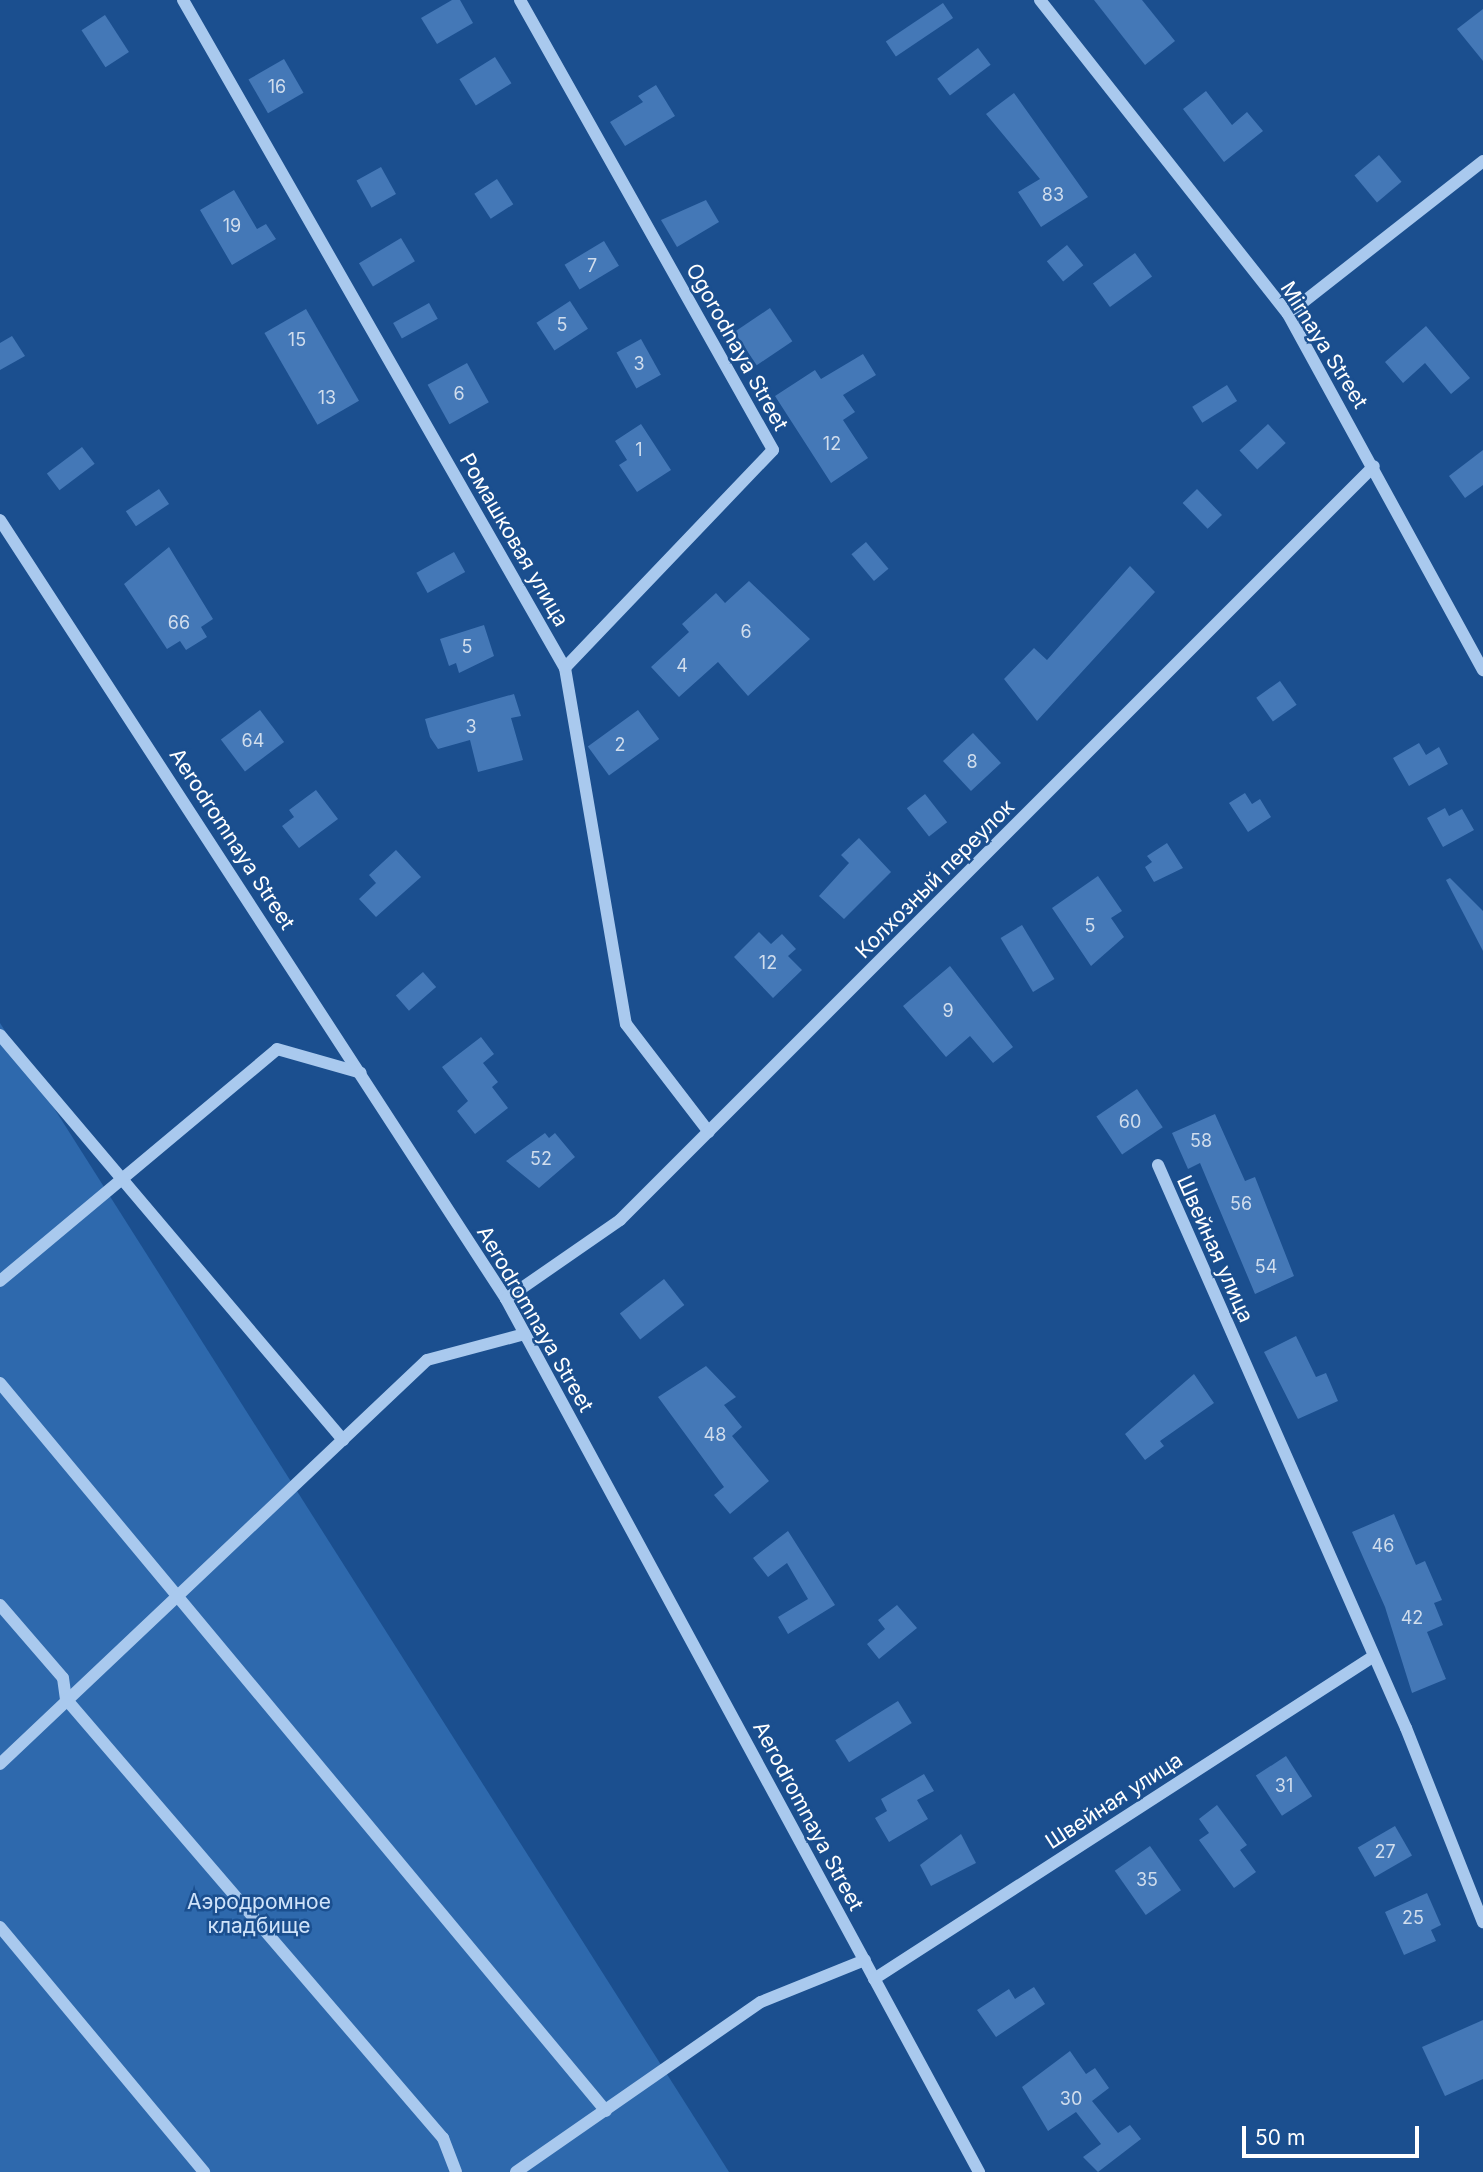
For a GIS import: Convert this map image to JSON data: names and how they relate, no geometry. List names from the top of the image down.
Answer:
{
  "streets": {
    "street": [
      "Mirnaya Street",
      "Ogorodnaya Street",
      "Ромашковая улица",
      "Aerodromnaya Street",
      "Колхозный переулок",
      "Швейная улица"
    ]
  },
  "crossings": [
    ["Mirnaya Street", "Колхозный переулок"],
    ["Ogorodnaya Street", "Ромашковая улица"],
    ["Ромашковая улица", "Колхозный переулок"],
    ["Aerodromnaya Street", "Колхозный переулок"],
    ["Aerodromnaya Street", "Швейная улица"]
  ],
  "parks": ["Аэродромное кладбище"],
  "house_numbers": [
    "16",
    "83",
    "19",
    "7",
    "5",
    "15",
    "3",
    "6",
    "13",
    "12",
    "1",
    "66",
    "6",
    "5",
    "4",
    "3",
    "64",
    "2",
    "8",
    "5",
    "12",
    "9",
    "60",
    "58",
    "52",
    "56",
    "54",
    "48",
    "46",
    "42",
    "31",
    "27",
    "35",
    "25",
    "30"
  ],
  "scale_bar": "50 m"
}
